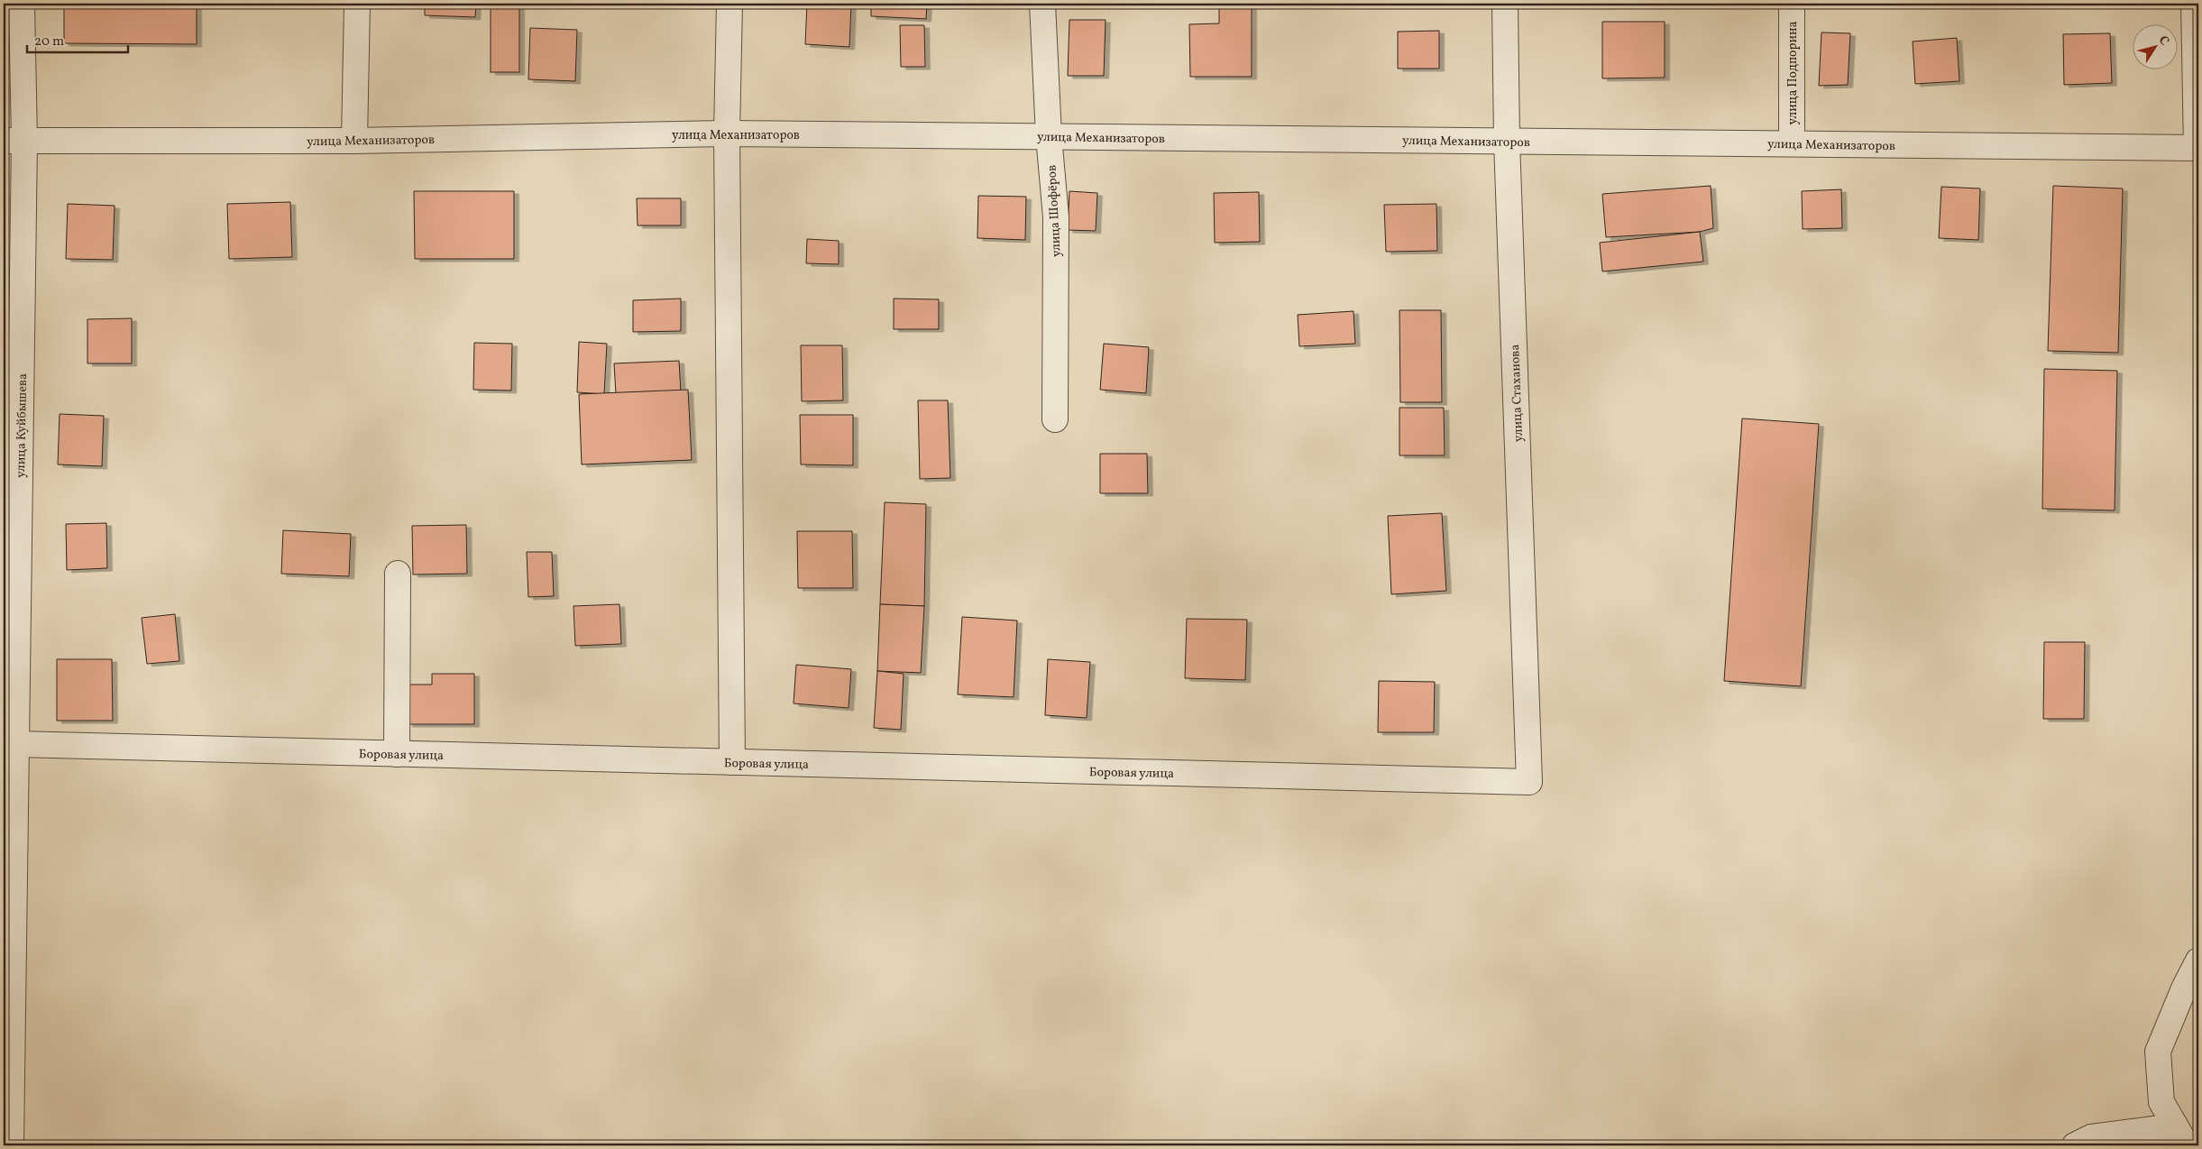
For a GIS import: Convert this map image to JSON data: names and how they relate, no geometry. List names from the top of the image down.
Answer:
{
  "streets": {
    "street": [
      "улица Подпорина",
      "улица Механизаторов",
      "улица Шофёров",
      "улица Стаханова",
      "улица Куйбышева",
      "Боровая улица"
    ]
  },
  "crossings": [
    ["улица Подпорина", "улица Механизаторов"],
    ["улица Механизаторов", "улица Шофёров"],
    ["улица Механизаторов", "улица Стаханова"],
    ["улица Механизаторов", "улица Куйбышева"],
    ["улица Стаханова", "Боровая улица"],
    ["улица Куйбышева", "Боровая улица"]
  ],
  "scale_bar": "20 m",
  "north": "top right"
}
